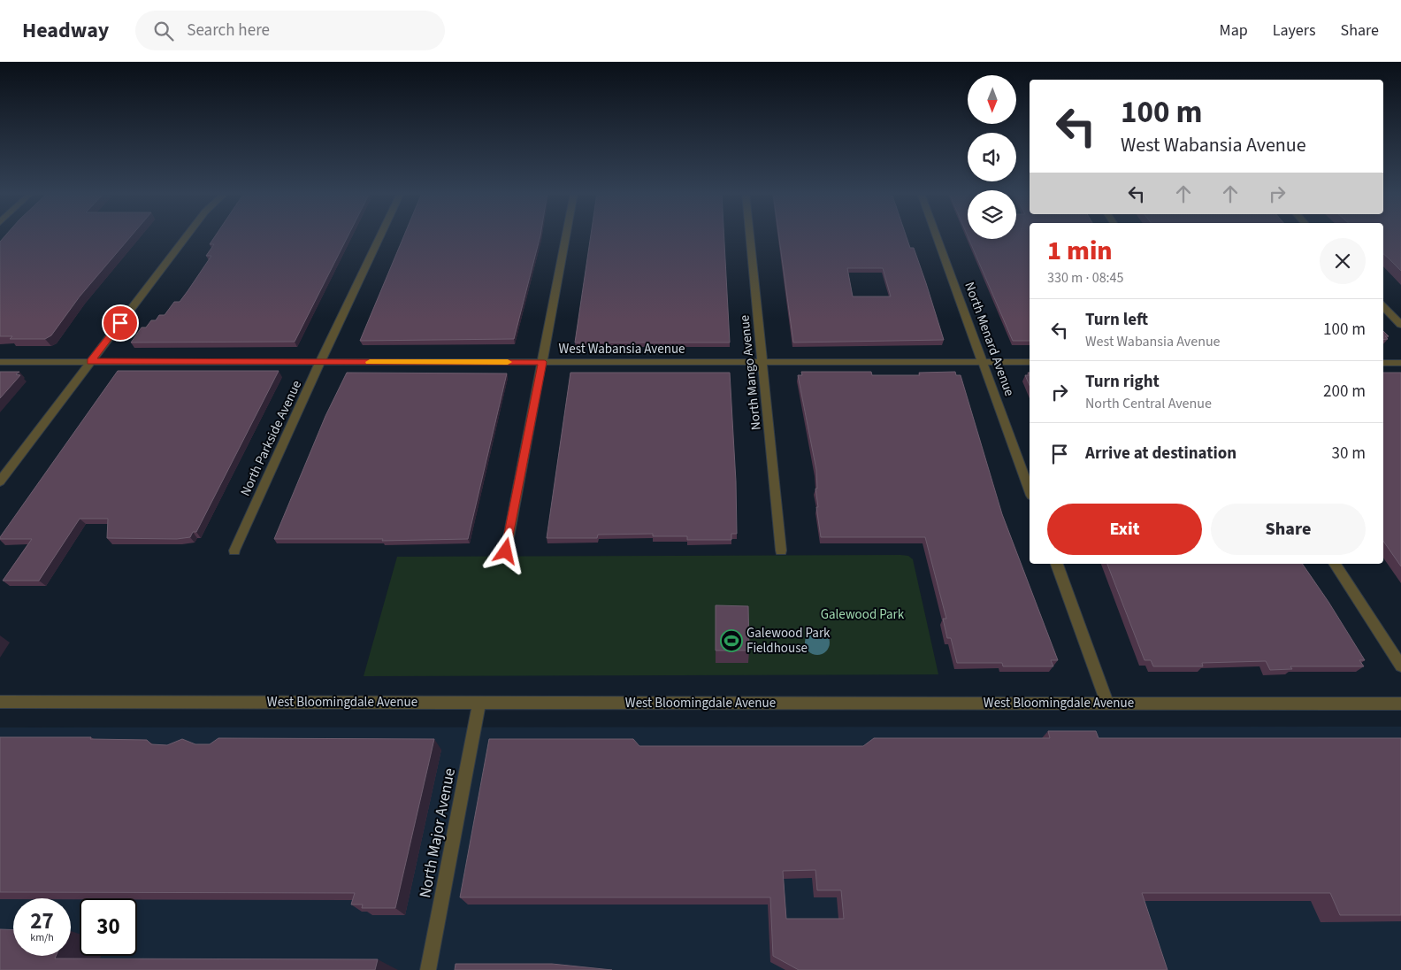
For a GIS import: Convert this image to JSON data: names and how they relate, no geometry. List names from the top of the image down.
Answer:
{
  "streets": {
    "street": [
      "North Menard Avenue",
      "West Wabansia Avenue",
      "North Mango Avenue",
      "North Parkside Avenue",
      "West Bloomingdale Avenue",
      "North Major Avenue"
    ]
  },
  "crossings": [
    ["North Menard Avenue", "West Wabansia Avenue"],
    ["West Wabansia Avenue", "North Mango Avenue"],
    ["West Wabansia Avenue", "North Parkside Avenue"],
    ["West Bloomingdale Avenue", "North Major Avenue"]
  ],
  "parks": ["Galewood Park"],
  "places": {
    "sports": ["Galewood Park Fieldhouse"]
  },
  "north": "bottom",
  "page": {
    "header": "Headway",
    "search": "Search here",
    "nav": ["Map", "Layers", "Share"],
    "turn": ["100 m", "West Wabansia Avenue"],
    "heading": ["1 min", "330 m · 08:45"],
    "list": [
      {
        "name": "Turn left",
        "note": "West Wabansia Avenue",
        "value": "100 m"
      },
      {
        "name": "Turn right",
        "note": "North Central Avenue",
        "value": "200 m"
      },
      {
        "name": "Arrive at destination",
        "value": "30 m"
      }
    ],
    "buttons": ["Exit", "Share"],
    "speed": "27 km/h",
    "limit": "30"
  }
}
